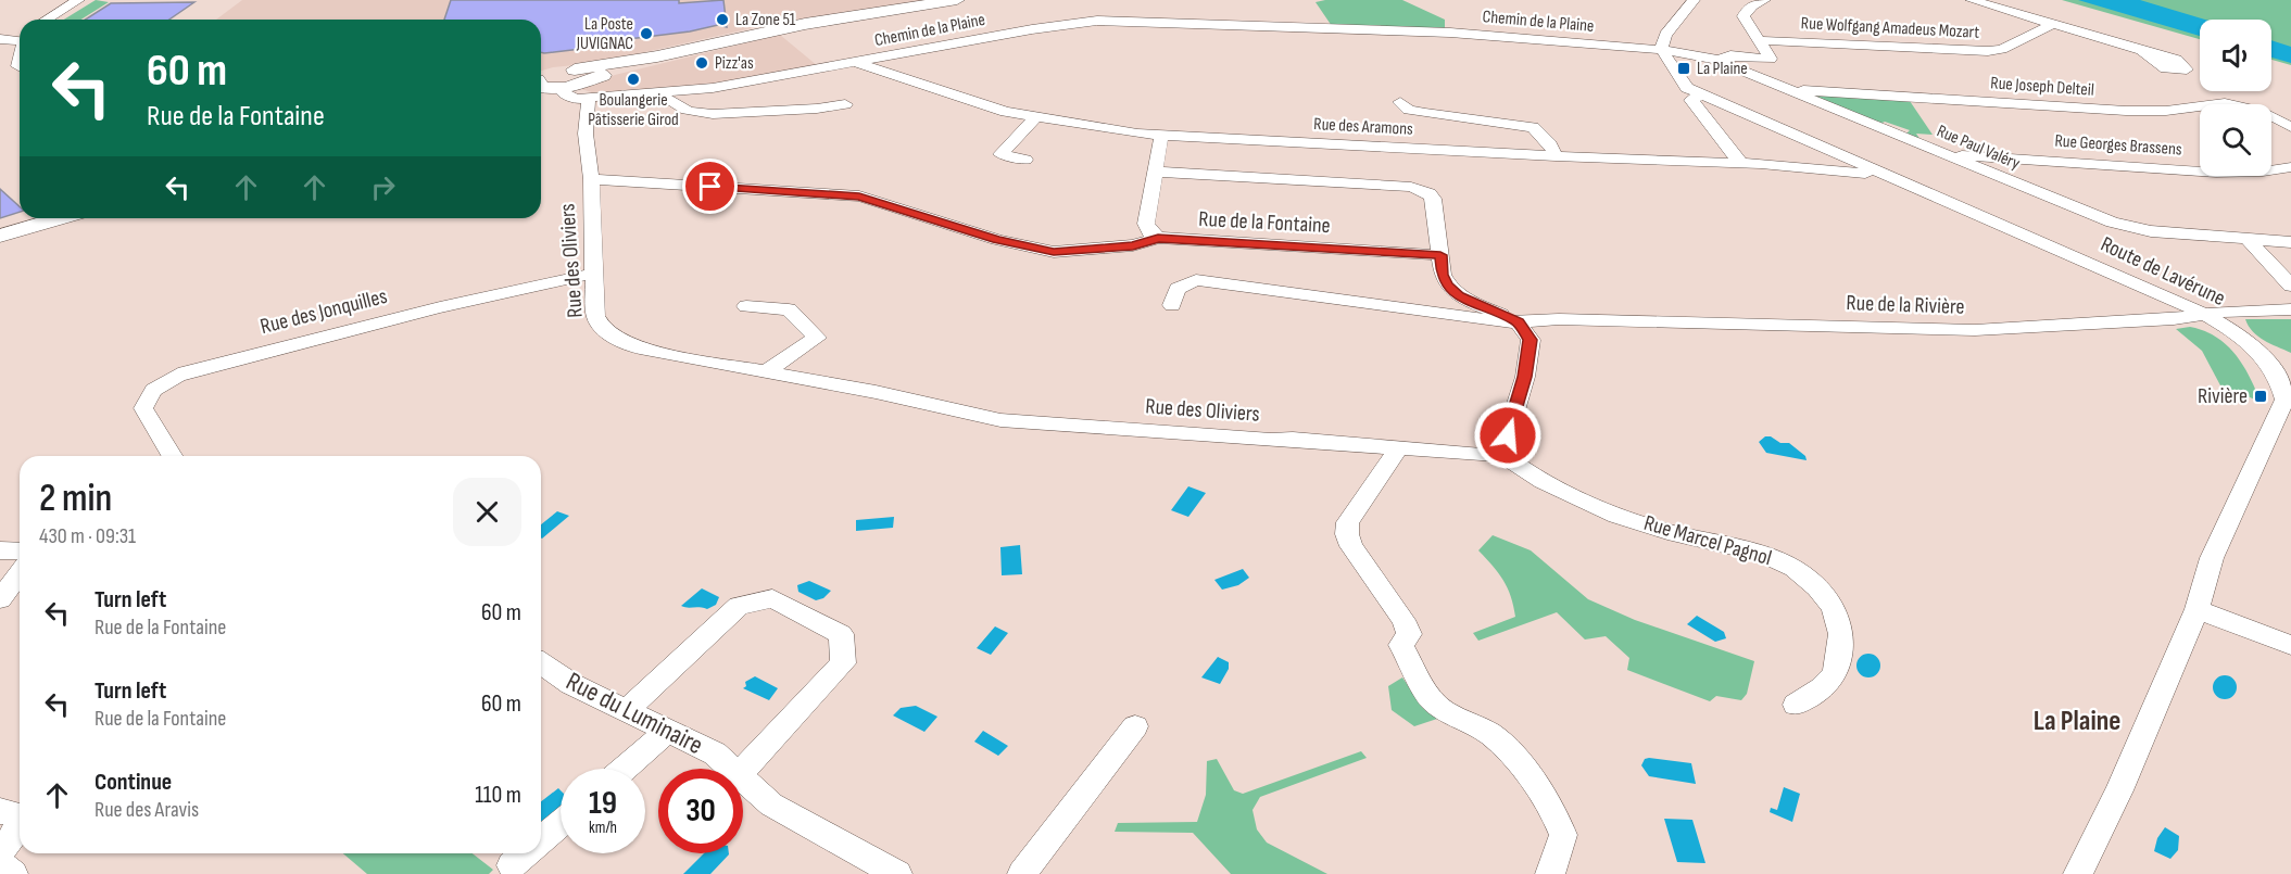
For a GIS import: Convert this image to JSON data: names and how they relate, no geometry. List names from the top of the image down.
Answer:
{
  "streets": {
    "street": [
      "Chemin de la Plaine",
      "Rue Wolfgang Amadeus Mozart",
      "Rue Joseph Delteil",
      "Rue des Aramons",
      "Rue Georges Brassens",
      "Rue Paul Valéry",
      "Rue de la Fontaine",
      "Rue des Oliviers",
      "Route de Lavérune",
      "Rue de la Rivière",
      "Rue des Jonquilles",
      "Rue Marcel Pagnol",
      "Rue du Luminaire"
    ]
  },
  "crossings": [
    ["Chemin de la Plaine", "Rue des Aramons"],
    ["Chemin de la Plaine", "Rue Paul Valéry"],
    ["Chemin de la Plaine", "Rue des Oliviers"],
    ["Chemin de la Plaine", "Route de Lavérune"],
    ["Rue Joseph Delteil", "Rue Paul Valéry"],
    ["Rue des Aramons", "Route de Lavérune"],
    ["Rue Georges Brassens", "Rue Paul Valéry"],
    ["Rue Paul Valéry", "Route de Lavérune"],
    ["Rue de la Fontaine", "Rue des Oliviers"],
    ["Rue de la Fontaine", "Rue de la Rivière"],
    ["Rue des Oliviers", "Rue des Jonquilles"],
    ["Rue des Oliviers", "Rue Marcel Pagnol"],
    ["Route de Lavérune", "Rue de la Rivière"]
  ],
  "districts": ["La Plaine"],
  "places": {
    "other": [
      "La Zone 51",
      "La Poste JUVIGNAC",
      "Pizz'as",
      "Boulangerie Pâtisserie Girod"
    ],
    "transit": ["La Plaine", "Rivière"]
  },
  "page": {
    "turn": ["60 m", "Rue de la Fontaine"],
    "heading": ["2 min", "430 m · 09:31"],
    "list": [
      {
        "name": "Turn left",
        "note": "Rue de la Fontaine",
        "value": "60 m"
      },
      {
        "name": "Turn left",
        "note": "Rue de la Fontaine",
        "value": "60 m"
      },
      {
        "name": "Continue",
        "note": "Rue des Aravis",
        "value": "110 m"
      }
    ],
    "speed": "19 km/h",
    "limit": "30"
  }
}
